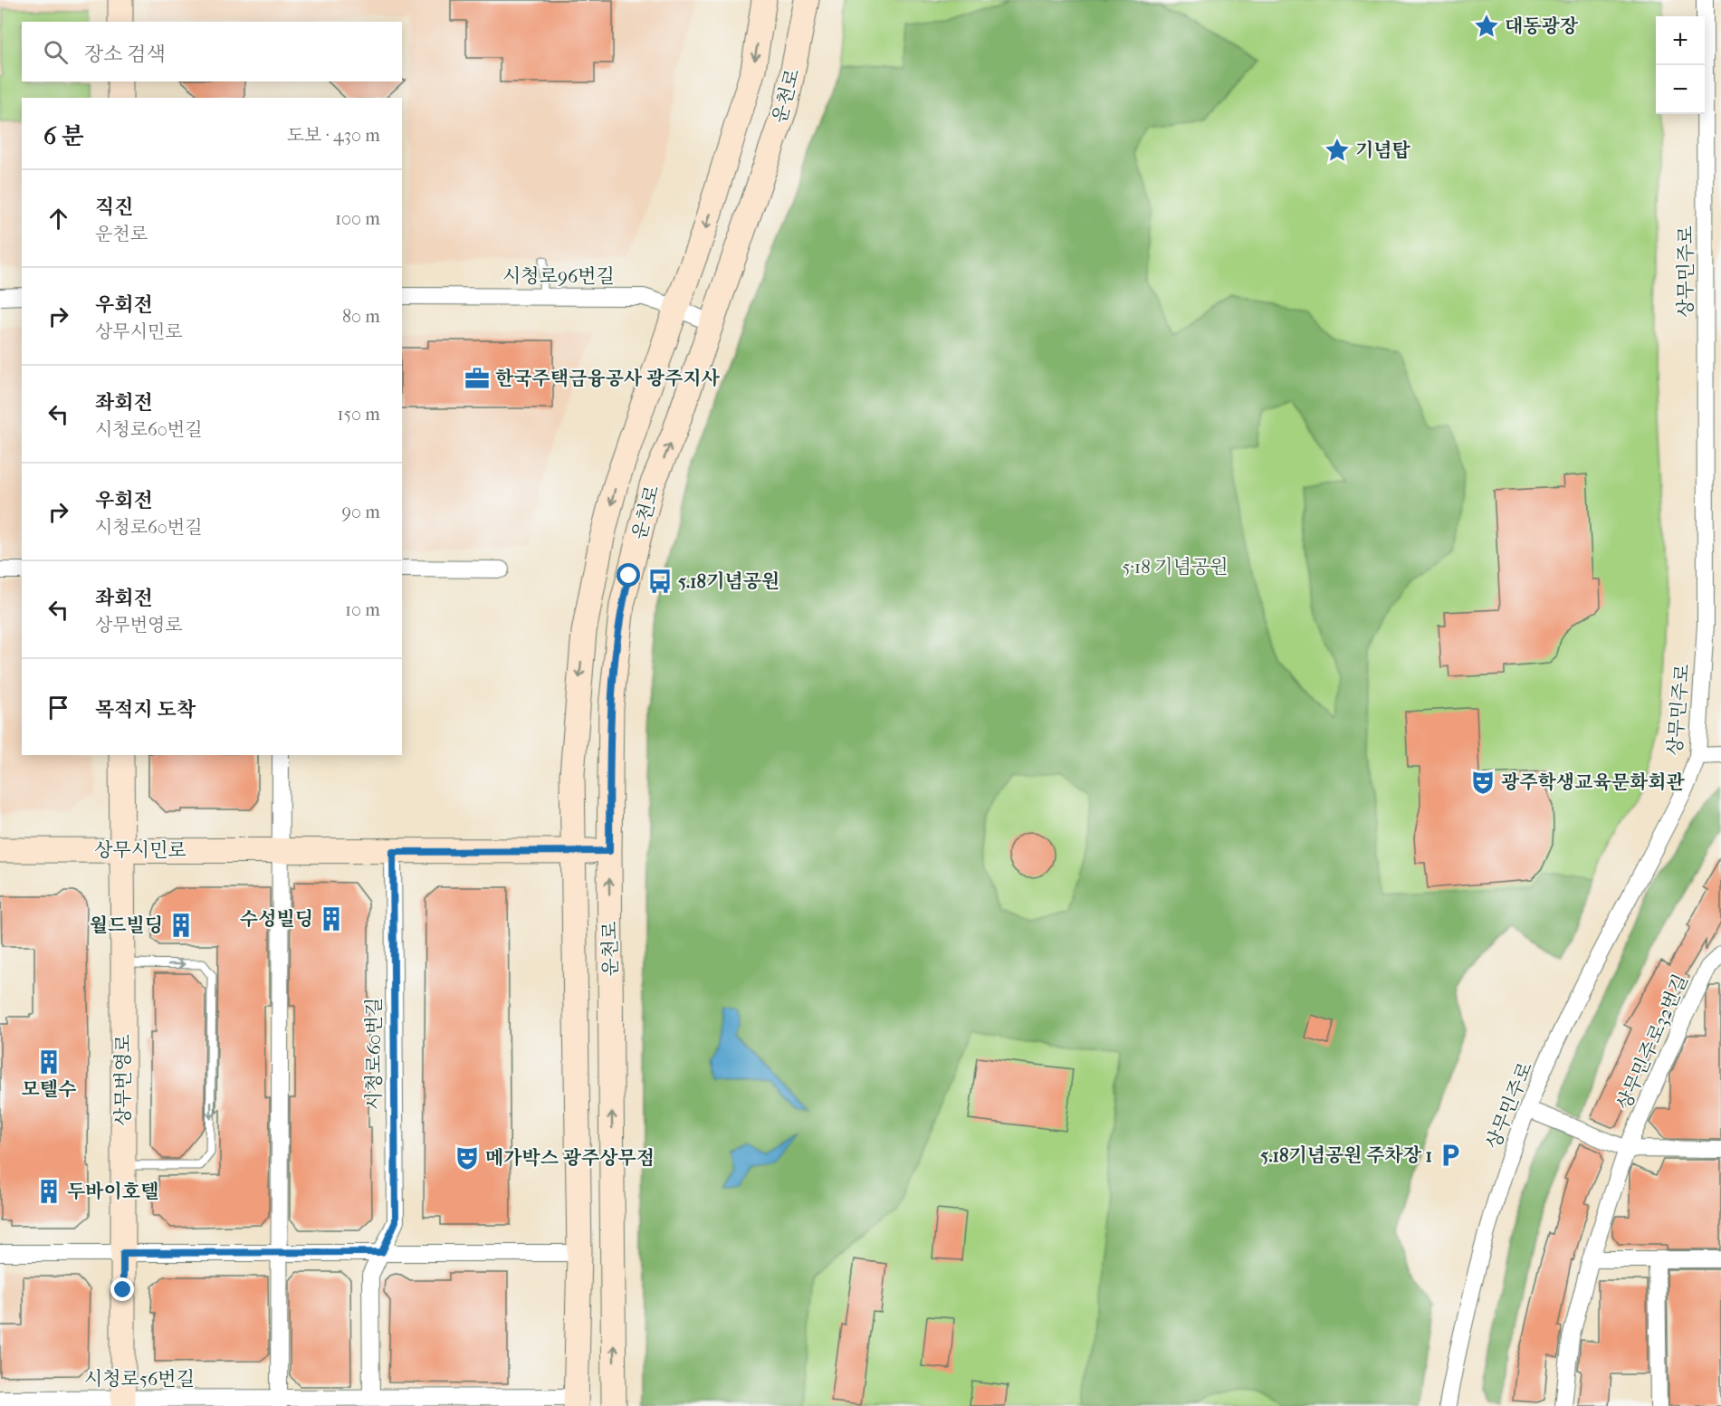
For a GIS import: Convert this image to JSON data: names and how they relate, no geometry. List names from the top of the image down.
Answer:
{
  "streets": {
    "street": [
      "운천로",
      "상무민주로",
      "시청로96번길",
      "상무시민로",
      "상무민주로32번길",
      "시청로60번길",
      "상무번영로",
      "시청로56번길"
    ]
  },
  "crossings": [
    ["운천로", "시청로96번길"],
    ["운천로", "상무시민로"],
    ["운천로", "시청로56번길"],
    ["상무시민로", "시청로60번길"],
    ["상무시민로", "상무번영로"],
    ["상무번영로", "시청로56번길"]
  ],
  "parks": ["5·18 기념공원"],
  "places": {
    "place": ["대동광장", "기념탑"],
    "office": ["한국주택금융공사 광주지사"],
    "bus stop": ["5.18기념공원"],
    "theatre": ["광주학생교육문화회관", "메가박스 광주상무점"],
    "building": [
      "수성빌딩",
      "월드빌딩",
      "모텔수",
      "두바이호텔"
    ],
    "parking": ["5.18기념공원 주차장 1"]
  },
  "page": {
    "map_buttons": ["+", "−"],
    "search": "장소 검색",
    "heading": ["6 분", "도보 · 430 m"],
    "list": [
      ["직진", "운천로", "100 m"],
      ["우회전", "상무시민로", "80 m"],
      ["좌회전", "시청로60번길", "150 m"],
      ["우회전", "시청로60번길", "90 m"],
      ["좌회전", "상무번영로", "10 m"],
      "목적지 도착"
    ]
  }
}
